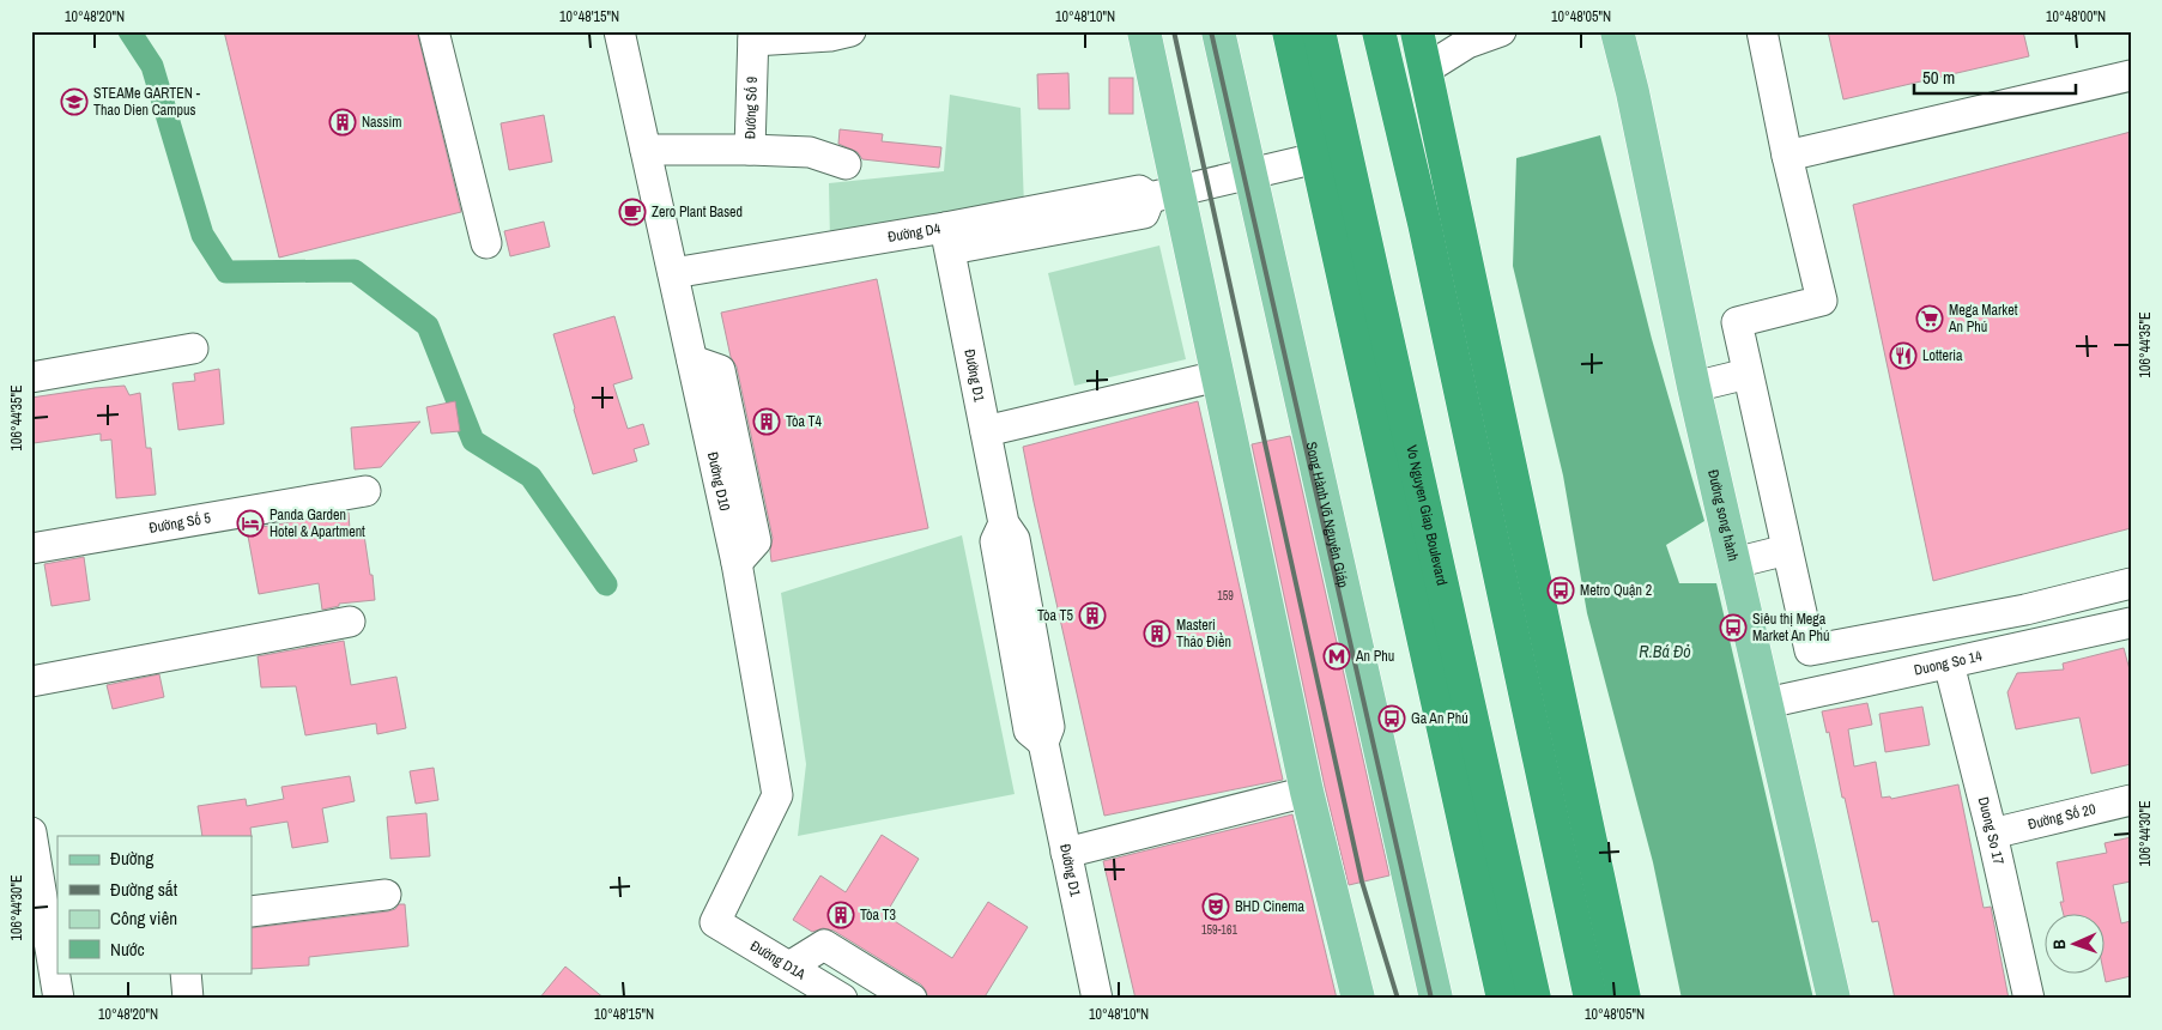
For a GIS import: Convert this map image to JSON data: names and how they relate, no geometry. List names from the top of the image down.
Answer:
{
  "streets": {
    "highway": ["Vo Nguyen Giap Boulevard"],
    "main road": ["Song Hành Võ Nguyên Giáp", "Đường song hành"],
    "street": [
      "Đường Số 9",
      "Đường D4",
      "Đường D1",
      "Đường D10",
      "Đường Số 5",
      "Duong So 14",
      "Đường Số 20",
      "Duong So 17",
      "Đường D1A"
    ]
  },
  "crossings": [
    ["Đường Số 9", "Đường D10"],
    ["Đường D4", "Đường D1"],
    ["Đường D4", "Đường D10"],
    ["Đường D4", "Song Hành Võ Nguyên Giáp"],
    ["Đường D4", "Vo Nguyen Giap Boulevard"],
    ["Đường D10", "Đường D1A"],
    ["Đường song hành", "Duong So 14"],
    ["Duong So 14", "Duong So 17"],
    ["Đường Số 20", "Duong So 17"]
  ],
  "water": ["R.Bá Đỏ"],
  "places": {
    "school or university": ["STEAMe GARTEN - Thao Dien Campus"],
    "building": [
      "Nassim",
      "Tòa T4",
      "Tòa T5",
      "Masteri Thảo Điền",
      "Tòa T3"
    ],
    "cafe": ["Zero Plant Based"],
    "supermarket": ["Mega Market An Phú"],
    "restaurant": ["Lotteria"],
    "hotel": ["Panda Garden Hotel & Apartment"],
    "bus stop": ["Metro Quận 2", "Siêu thị Mega Market An Phú", "Ga An Phú"],
    "metro station": ["An Phu"],
    "theatre": ["BHD Cinema"]
  },
  "house_numbers": ["159", "159-161"],
  "legend": [
    "Đường",
    "Đường sắt",
    "Công viên",
    "Nước"
  ],
  "scale_bar": "50 m",
  "north": "left",
  "coordinates": [
    "10°48'20\"N",
    "10°48'15\"N",
    "10°48'10\"N",
    "10°48'05\"N",
    "10°48'00\"N",
    "106°44'35\"E",
    "106°44'30\"E"
  ]
}
